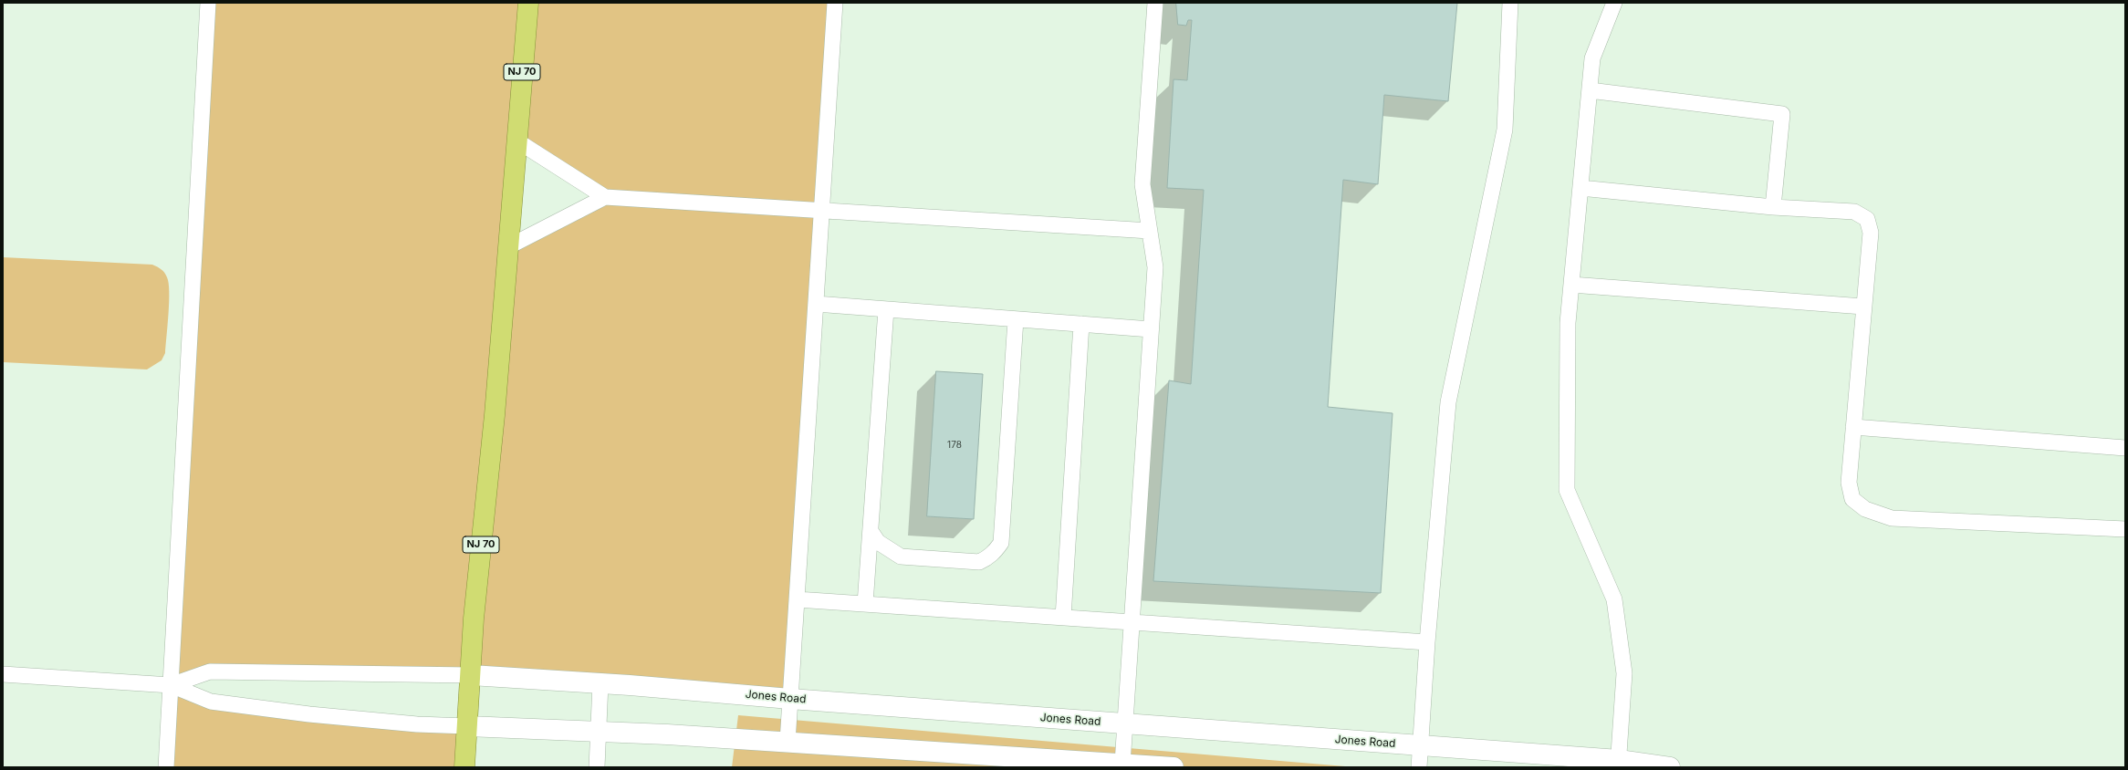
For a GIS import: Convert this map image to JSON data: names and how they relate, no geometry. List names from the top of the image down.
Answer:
{
  "streets": {
    "highway": ["NJ 70"],
    "street": ["Jones Road"]
  },
  "crossings": [
    ["NJ 70", "Jones Road"]
  ],
  "house_numbers": ["178"]
}
